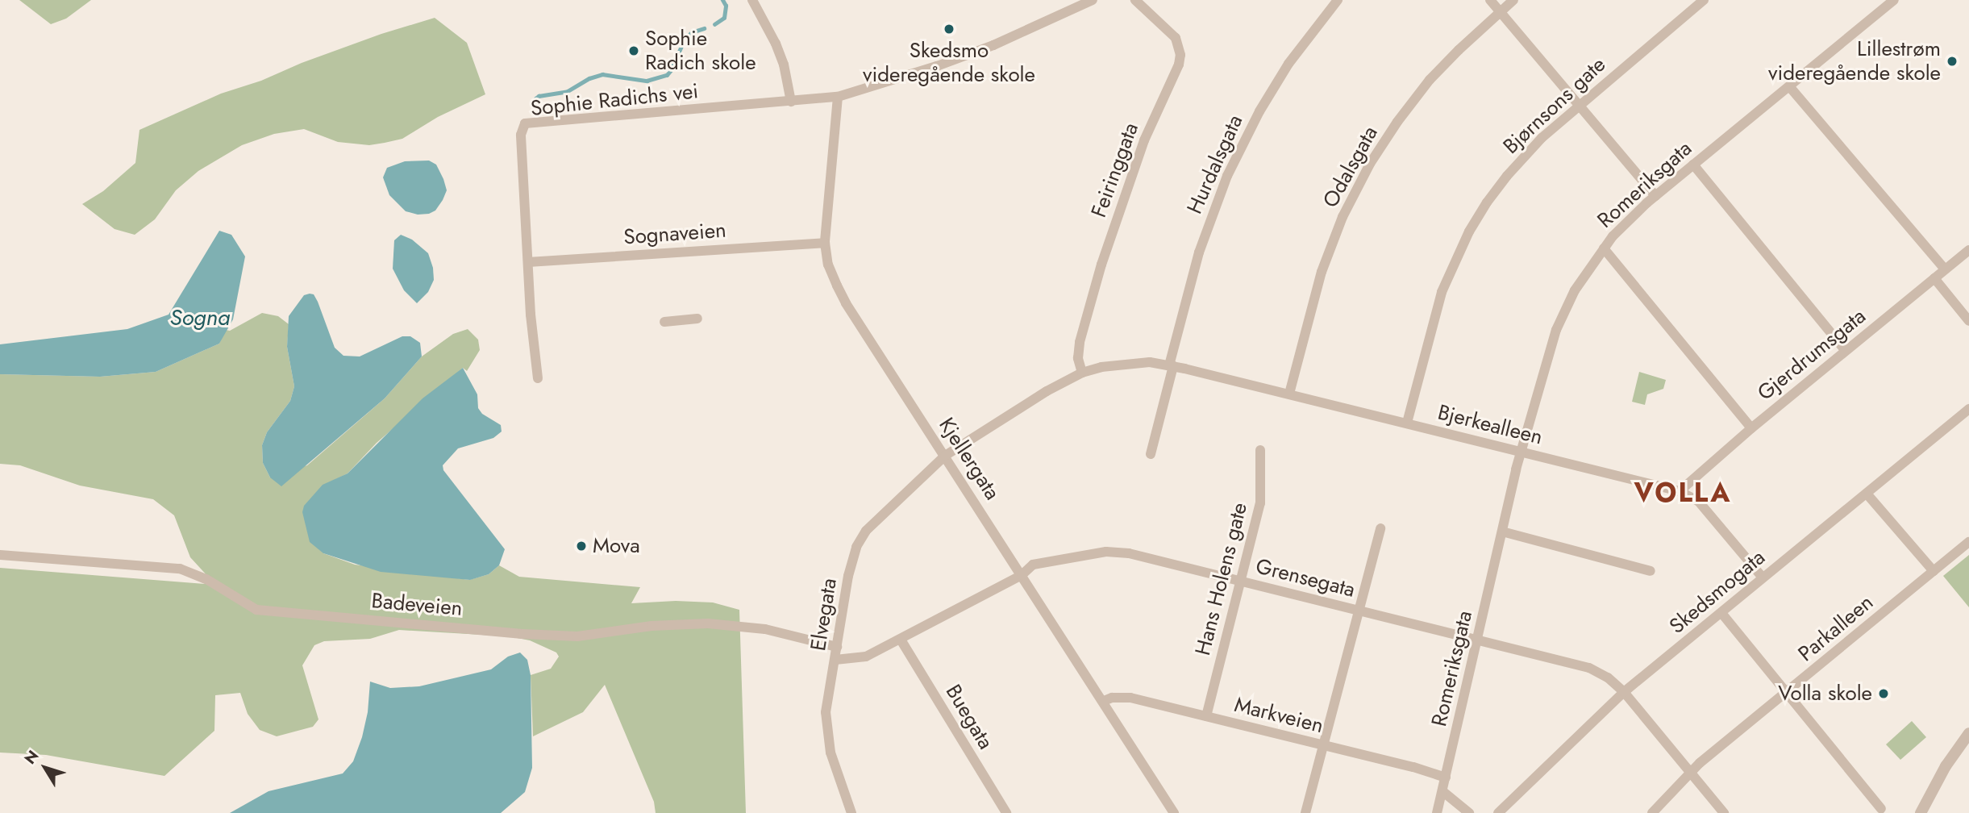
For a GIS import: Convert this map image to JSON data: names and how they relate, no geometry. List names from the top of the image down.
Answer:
{
  "streets": {
    "street": [
      "Sophie Radichs vei",
      "Bjørnsons gate",
      "Hurdalsgata",
      "Odalsgata",
      "Feiringgata",
      "Romeriksgata",
      "Sognaveien",
      "Gjerdrumsgata",
      "Bjerkealleen",
      "Kjellergata",
      "Grensegata",
      "Hans Holens gate",
      "Skedsmogata",
      "Badeveien",
      "Elvegata",
      "Parkalleen",
      "Markveien",
      "Buegata"
    ]
  },
  "crossings": [
    ["Sophie Radichs vei", "Sognaveien"],
    ["Sophie Radichs vei", "Kjellergata"],
    ["Bjørnsons gate", "Bjerkealleen"],
    ["Hurdalsgata", "Bjerkealleen"],
    ["Odalsgata", "Bjerkealleen"],
    ["Feiringgata", "Bjerkealleen"],
    ["Romeriksgata", "Bjerkealleen"],
    ["Romeriksgata", "Grensegata"],
    ["Romeriksgata", "Markveien"],
    ["Sognaveien", "Kjellergata"],
    ["Gjerdrumsgata", "Bjerkealleen"],
    ["Bjerkealleen", "Kjellergata"],
    ["Bjerkealleen", "Skedsmogata"],
    ["Bjerkealleen", "Elvegata"],
    ["Kjellergata", "Grensegata"],
    ["Kjellergata", "Elvegata"],
    ["Kjellergata", "Markveien"],
    ["Grensegata", "Hans Holens gate"],
    ["Grensegata", "Skedsmogata"],
    ["Grensegata", "Elvegata"],
    ["Grensegata", "Parkalleen"],
    ["Grensegata", "Buegata"],
    ["Hans Holens gate", "Markveien"],
    ["Badeveien", "Elvegata"]
  ],
  "districts": ["VOLLA"],
  "water": ["Sogna"],
  "places": [
    "Skedsmo videregående skole",
    "Sophie Radich skole",
    "Lillestrøm videregående skole",
    "Mova",
    "Volla skole"
  ],
  "north": "top left"
}
